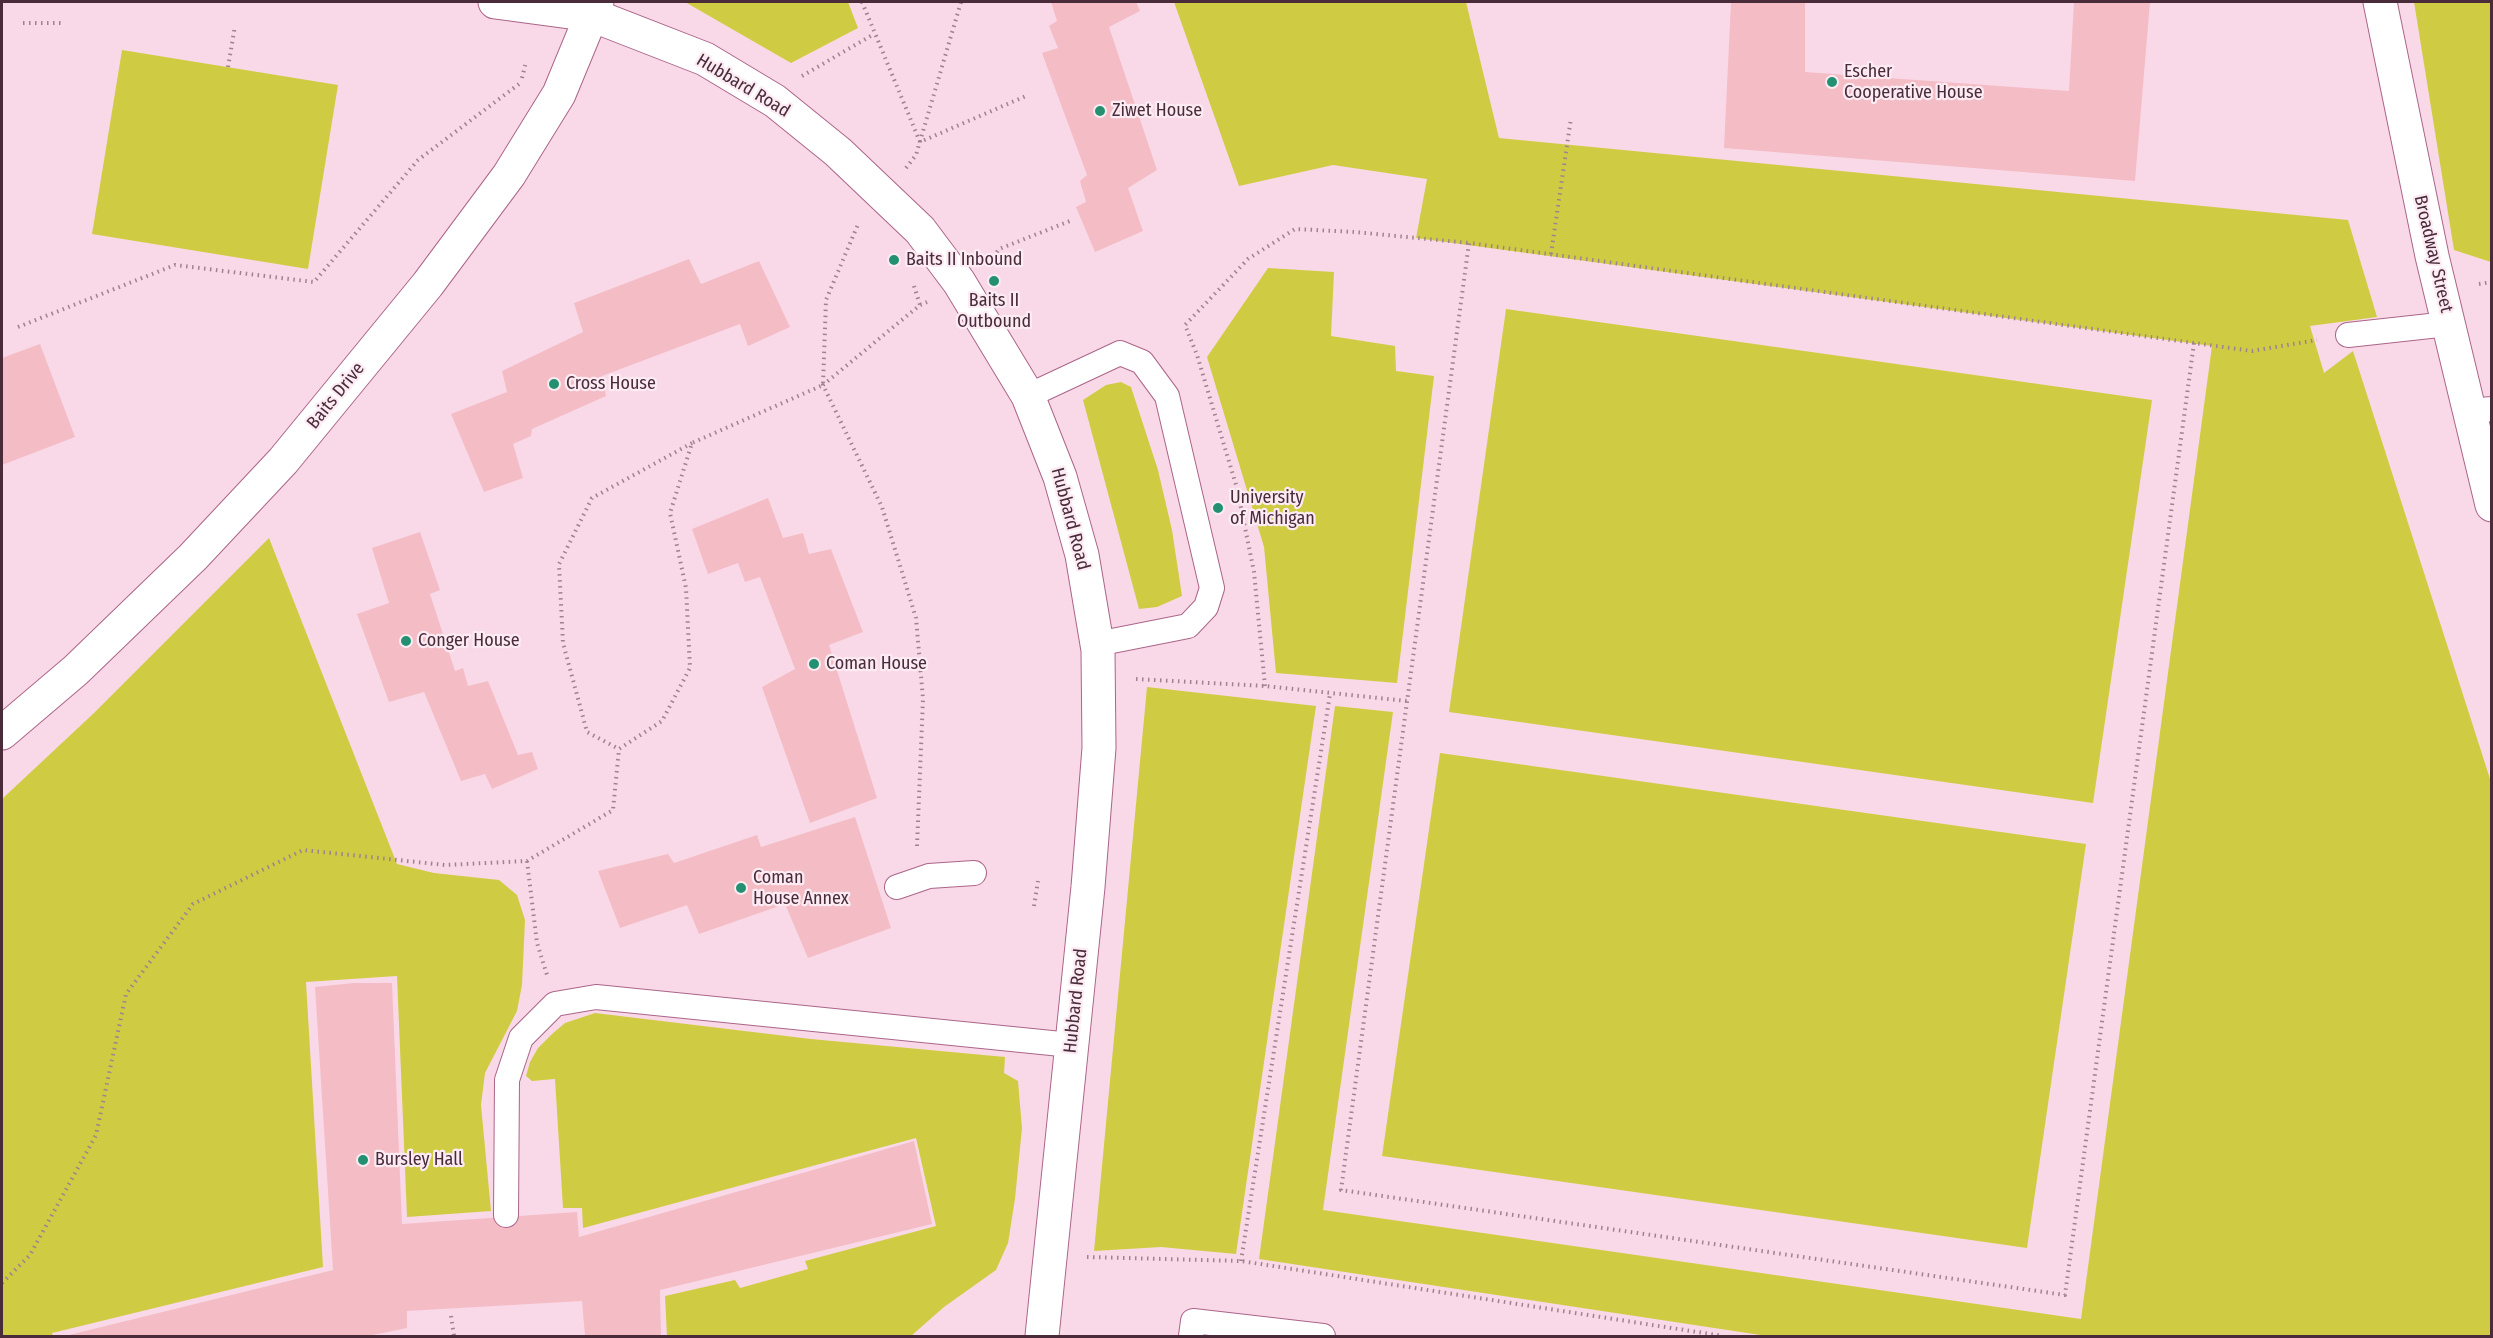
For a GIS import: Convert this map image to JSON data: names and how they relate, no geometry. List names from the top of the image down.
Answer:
{
  "streets": {
    "street": ["Hubbard Road", "Broadway Street", "Baits Drive"]
  },
  "crossings": [
    ["Hubbard Road", "Baits Drive"]
  ],
  "places": [
    "Escher Cooperative House",
    "Ziwet House",
    "Baits II Inbound",
    "Baits II Outbound",
    "Cross House",
    "University of Michigan",
    "Conger House",
    "Coman House",
    "Coman House Annex",
    "Bursley Hall"
  ]
}
